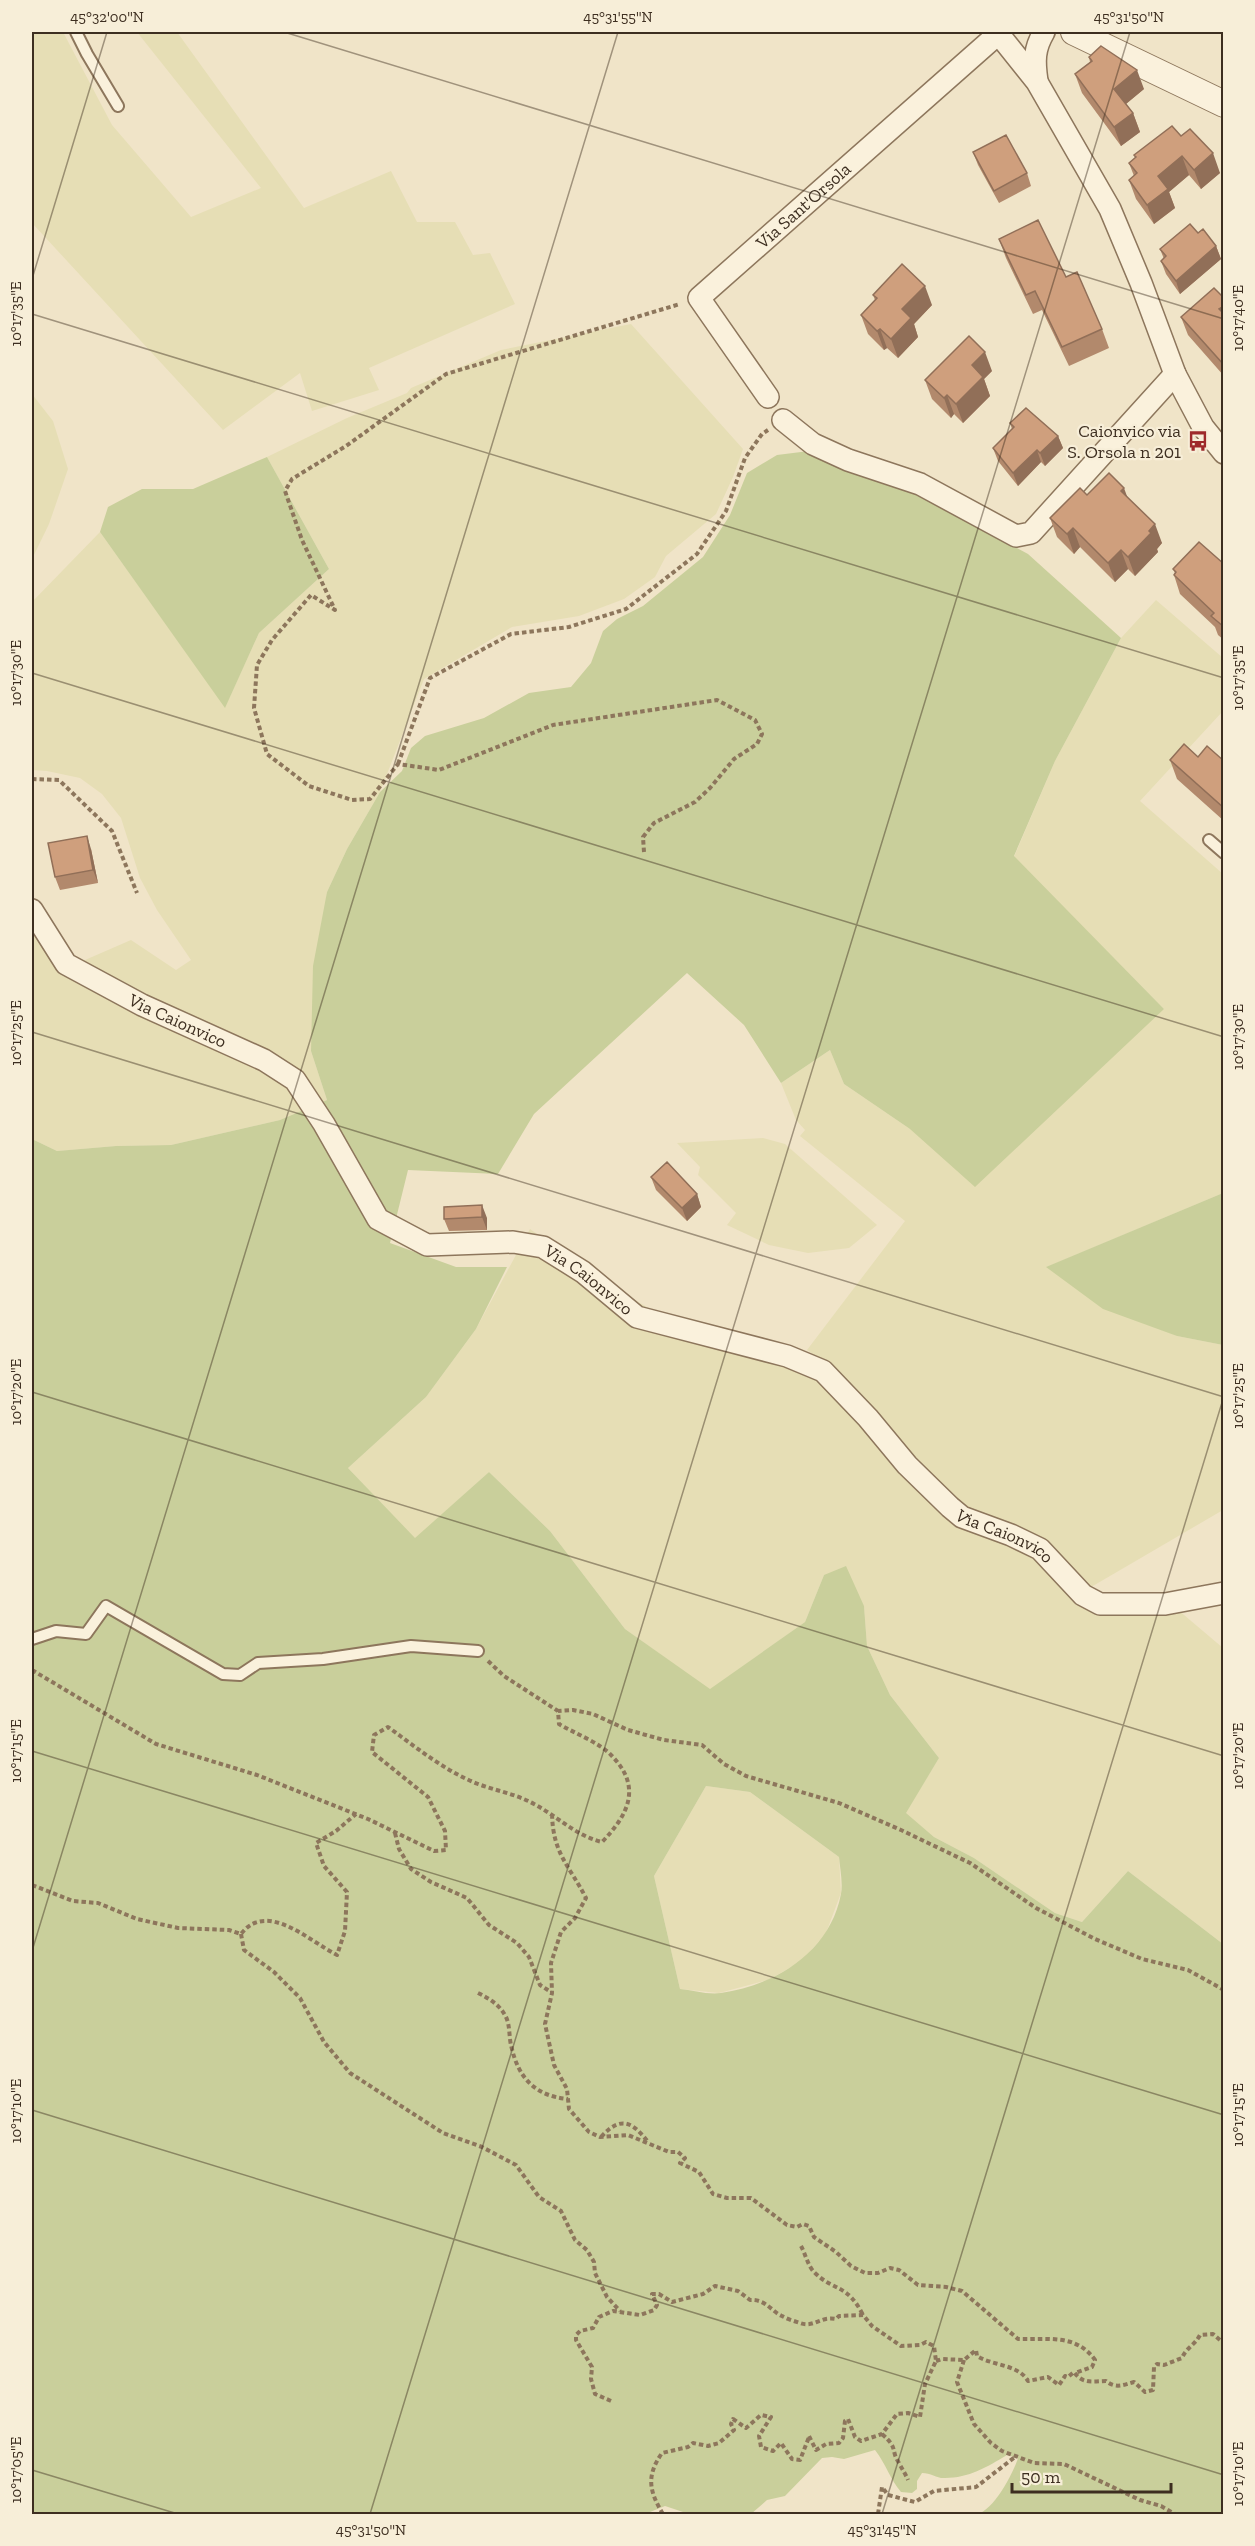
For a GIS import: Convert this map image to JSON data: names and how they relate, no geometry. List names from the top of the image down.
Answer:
{
  "streets": {
    "street": ["Via Sant'Orsola", "Via Caionvico"]
  },
  "places": {
    "bus stop": ["Caionvico via S. Orsola n 201"]
  },
  "scale_bar": "50 m",
  "coordinates": [
    "45°32'00\"N",
    "45°31'55\"N",
    "45°31'50\"N",
    "10°17'35\"E",
    "10°17'40\"E",
    "10°17'30\"E",
    "10°17'25\"E",
    "10°17'20\"E",
    "10°17'15\"E",
    "10°17'10\"E",
    "10°17'05\"E",
    "45°31'45\"N"
  ]
}
